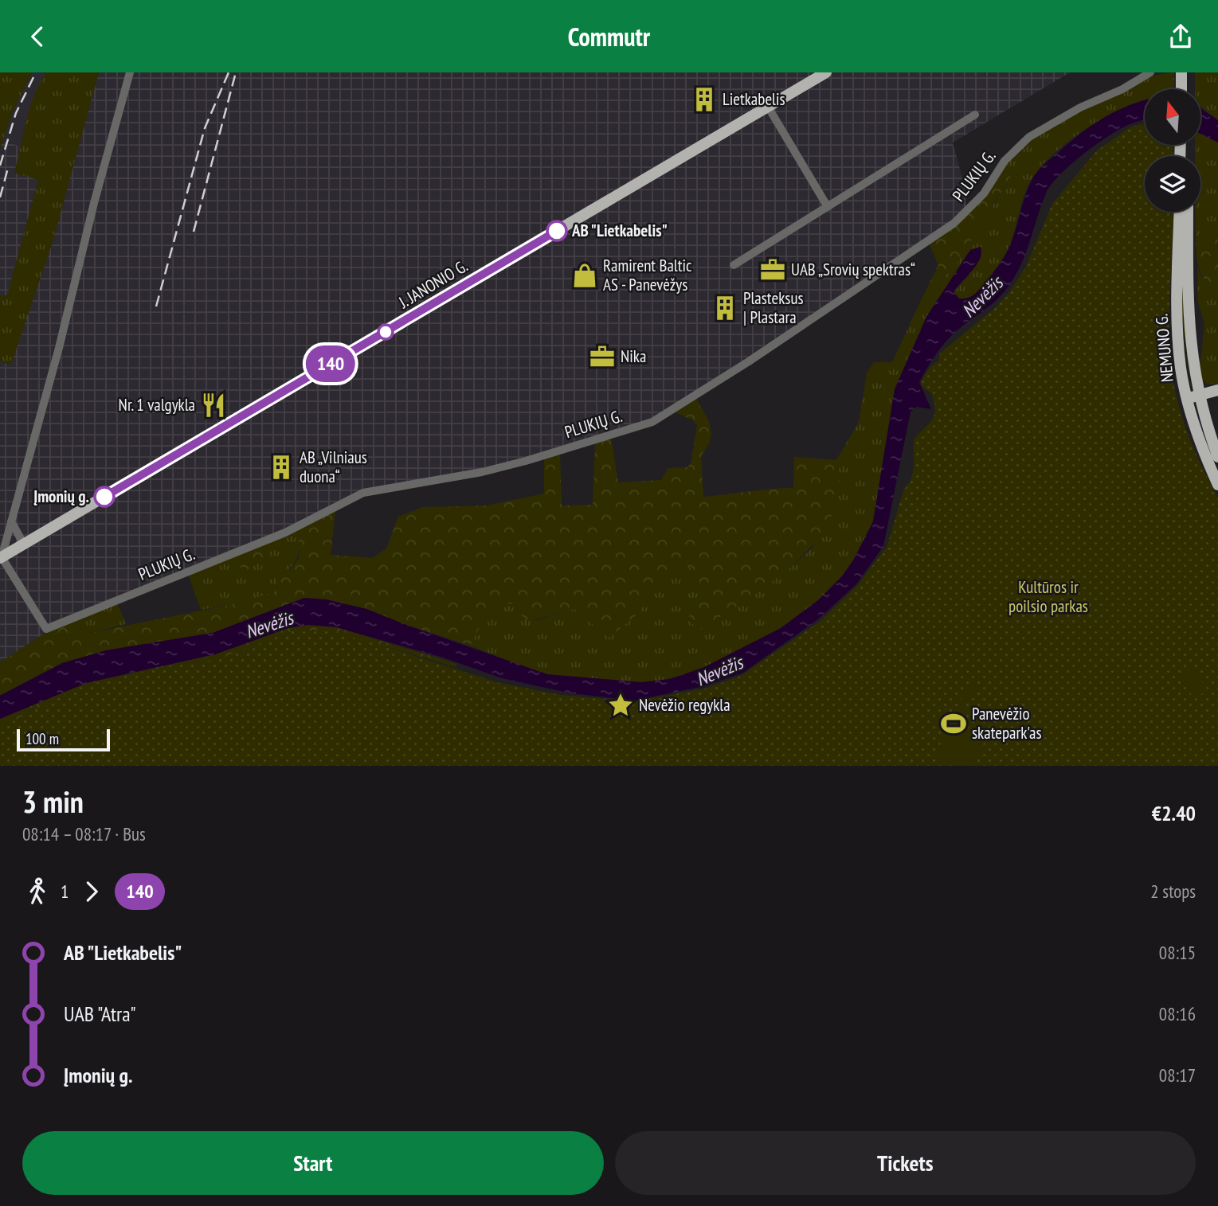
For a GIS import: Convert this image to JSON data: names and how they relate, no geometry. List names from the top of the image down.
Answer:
{
  "streets": {
    "main road": ["J. JANONIO G.", "NEMUNO G."],
    "street": ["PLUKIŲ G."]
  },
  "crossings": [
    ["PLUKIŲ G.", "J. JANONIO G."]
  ],
  "water": ["Nevėžis"],
  "parks": ["Kultūros ir poilsio parkas"],
  "places": {
    "building": ["Lietkabelis", "Plasteksus | Plastara", "AB „Vilniaus duona“"],
    "other": ["AB \"Lietkabelis\"", "Įmonių g."],
    "office": ["UAB „Srovių spektras“", "Nika"],
    "shop": ["Ramirent Baltic AS - Panevėžys"],
    "restaurant": ["Nr. 1 valgykla"],
    "place": ["Nevėžio regykla"],
    "sports": ["Panevėžio skatepark'as"]
  },
  "lines": ["bus line 140"],
  "scale_bar": "100 m",
  "north": "top",
  "page": {
    "header": "Commutr",
    "on_map": "140",
    "scale": "100 m",
    "heading": ["3 min", "08:14 – 08:17 · Bus", "€2.40"],
    "legs": ["1", "140", "2 stops"],
    "list": [
      {
        "name": "AB \"Lietkabelis\"",
        "value": "08:15"
      },
      {
        "name": "UAB \"Atra\"",
        "value": "08:16"
      },
      {
        "name": "Įmonių g.",
        "value": "08:17"
      }
    ],
    "buttons": ["Start", "Tickets"]
  }
}
